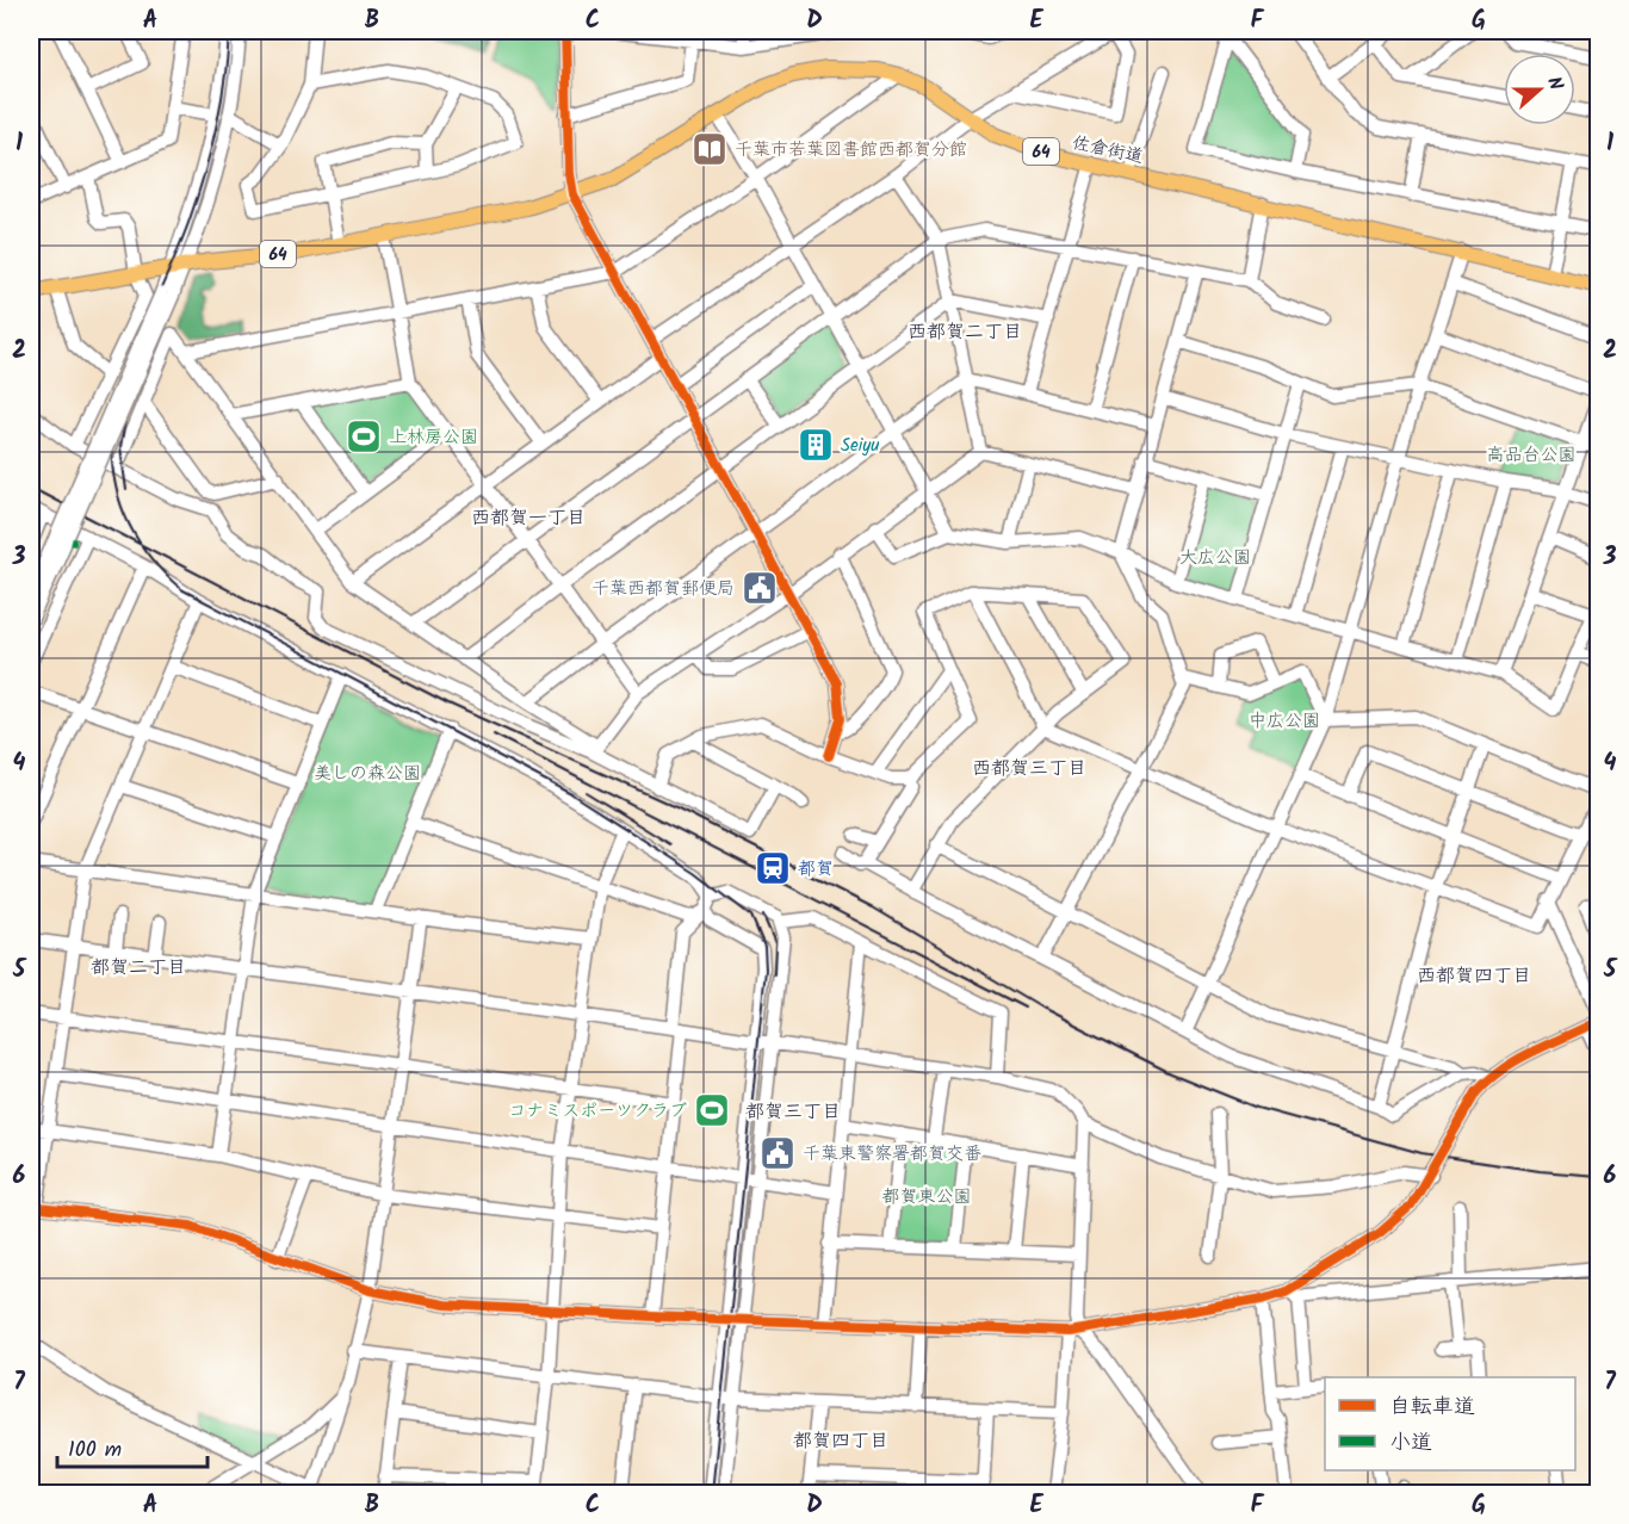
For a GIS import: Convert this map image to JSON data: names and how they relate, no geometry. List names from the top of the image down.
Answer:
{
  "streets": {
    "main road": ["佐倉街道", "64"]
  },
  "crossings": [
    ["佐倉街道", "64"]
  ],
  "districts": [
    "西都賀二丁目",
    "西都賀一丁目",
    "西都賀三丁目",
    "都賀二丁目",
    "西都賀四丁目",
    "都賀三丁目",
    "都賀四丁目"
  ],
  "parks": [
    "高品台公園",
    "大広公園",
    "中広公園",
    "美しの森公園",
    "都賀東公園"
  ],
  "places": {
    "library": ["千葉市若葉図書館西都賀分館"],
    "sports": ["上林房公園", "コナミスポーツクラブ"],
    "building": ["Seiyu"],
    "public building": ["千葉西都賀郵便局", "千葉東警察署都賀交番"],
    "station": ["都賀"]
  },
  "legend": ["自転車道", "小道"],
  "scale_bar": "100 m",
  "north": "right",
  "grid": {
    "columns": [
      "A",
      "B",
      "C",
      "D",
      "E",
      "F",
      "G"
    ],
    "rows": [
      "1",
      "2",
      "3",
      "4",
      "5",
      "6",
      "7"
    ]
  }
}
